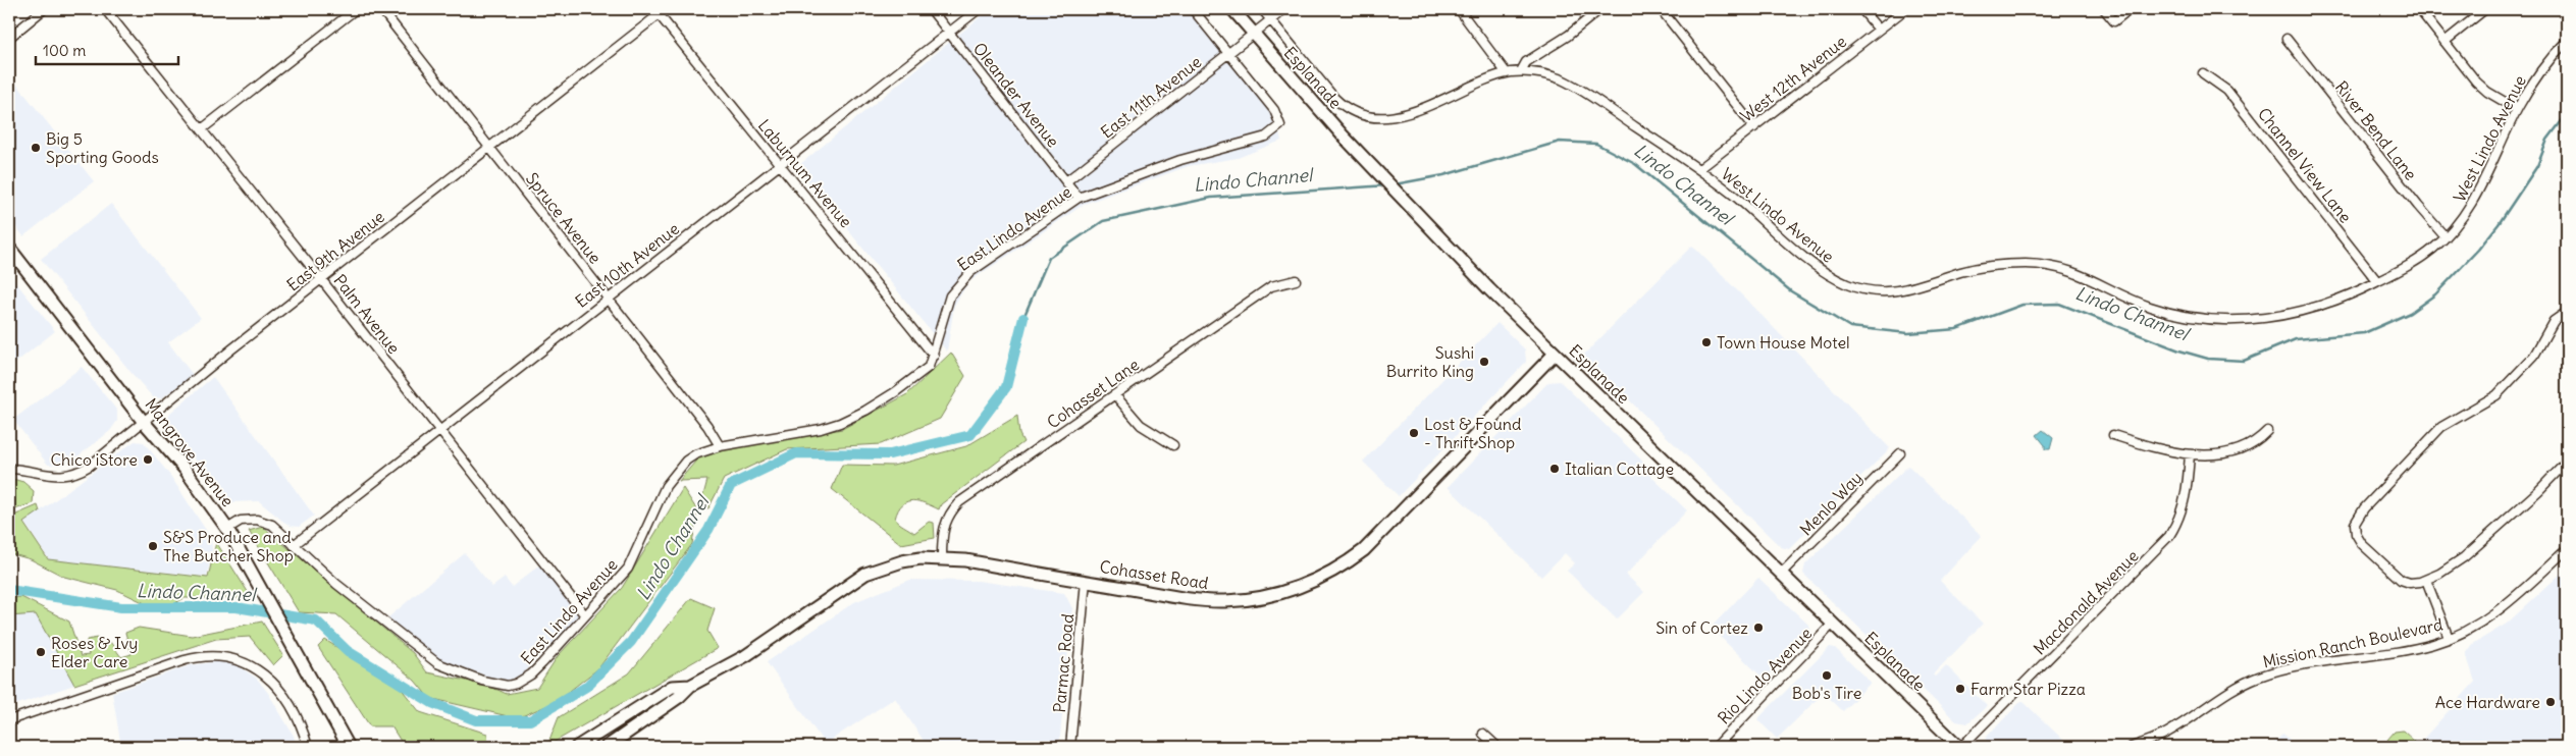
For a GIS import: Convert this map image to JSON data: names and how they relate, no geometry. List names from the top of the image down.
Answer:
{
  "streets": {
    "main road": ["Esplanade", "Mangrove Avenue", "Cohasset Road"],
    "street": [
      "West 12th Avenue",
      "Oleander Avenue",
      "East 11th Avenue",
      "River Bend Lane",
      "West Lindo Avenue",
      "Channel View Lane",
      "Laburnum Avenue",
      "Spruce Avenue",
      "East Lindo Avenue",
      "East 9th Avenue",
      "East 10th Avenue",
      "Palm Avenue",
      "Cohasset Lane",
      "Menlo Way",
      "Macdonald Avenue",
      "Mission Ranch Boulevard",
      "Parmac Road",
      "Rio Lindo Avenue"
    ]
  },
  "crossings": [
    ["Esplanade", "East 11th Avenue"],
    ["Esplanade", "Menlo Way"],
    ["Esplanade", "Cohasset Road"],
    ["Esplanade", "Macdonald Avenue"],
    ["Esplanade", "Rio Lindo Avenue"],
    ["West 12th Avenue", "West Lindo Avenue"],
    ["Oleander Avenue", "East 11th Avenue"],
    ["Oleander Avenue", "East Lindo Avenue"],
    ["Oleander Avenue", "East 10th Avenue"],
    ["East 11th Avenue", "West Lindo Avenue"],
    ["East 11th Avenue", "East Lindo Avenue"],
    ["River Bend Lane", "West Lindo Avenue"],
    ["West Lindo Avenue", "Channel View Lane"],
    ["Laburnum Avenue", "East Lindo Avenue"],
    ["Laburnum Avenue", "East 9th Avenue"],
    ["Laburnum Avenue", "East 10th Avenue"],
    ["Spruce Avenue", "East Lindo Avenue"],
    ["Spruce Avenue", "East 9th Avenue"],
    ["Spruce Avenue", "East 10th Avenue"],
    ["East Lindo Avenue", "East 10th Avenue"],
    ["East Lindo Avenue", "Palm Avenue"],
    ["East Lindo Avenue", "Mangrove Avenue"],
    ["East 9th Avenue", "Palm Avenue"],
    ["East 9th Avenue", "Mangrove Avenue"],
    ["East 10th Avenue", "Palm Avenue"],
    ["Cohasset Lane", "Cohasset Road"],
    ["Cohasset Road", "Parmac Road"]
  ],
  "water": ["Lindo Channel"],
  "places": [
    "Big 5 Sporting Goods",
    "Town House Motel",
    "Sushi Burrito King",
    "Lost & Found - Thrift Shop",
    "Chico iStore",
    "Italian Cottage",
    "S&S Produce and The Butcher Shop",
    "Sin of Cortez",
    "Roses & Ivy Elder Care",
    "Bob's Tire",
    "Farm Star Pizza",
    "Ace Hardware"
  ],
  "scale_bar": "100 m"
}
